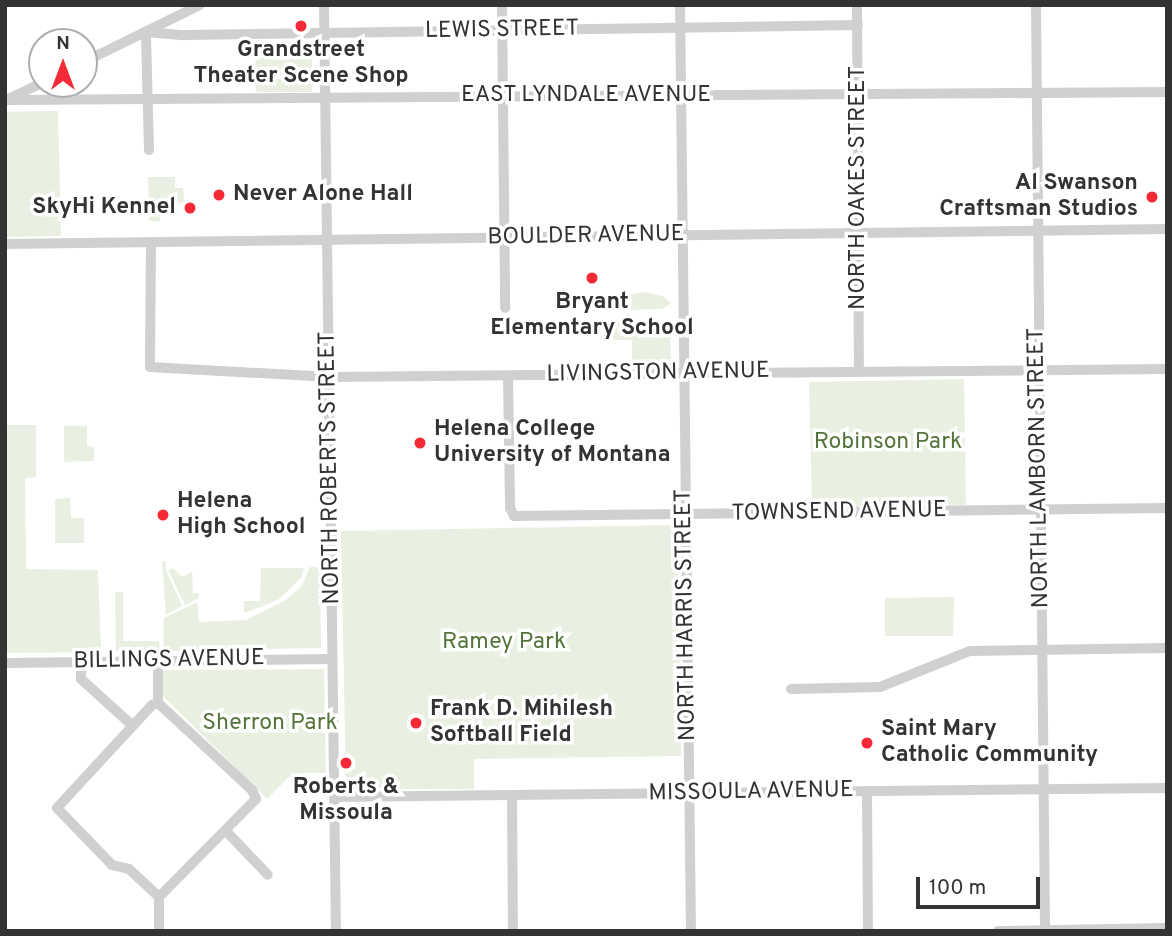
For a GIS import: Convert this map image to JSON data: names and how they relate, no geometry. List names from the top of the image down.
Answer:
{
  "streets": {
    "street": [
      "LEWIS STREET",
      "EAST LYNDALE AVENUE",
      "NORTH OAKES STREET",
      "BOULDER AVENUE",
      "LIVINGSTON AVENUE",
      "NORTH ROBERTS STREET",
      "NORTH LAMBORN STREET",
      "TOWNSEND AVENUE",
      "NORTH HARRIS STREET",
      "BILLINGS AVENUE",
      "MISSOULA AVENUE"
    ]
  },
  "crossings": [
    ["LEWIS STREET", "NORTH OAKES STREET"],
    ["LEWIS STREET", "NORTH ROBERTS STREET"],
    ["LEWIS STREET", "NORTH HARRIS STREET"],
    ["EAST LYNDALE AVENUE", "NORTH OAKES STREET"],
    ["EAST LYNDALE AVENUE", "NORTH ROBERTS STREET"],
    ["EAST LYNDALE AVENUE", "NORTH LAMBORN STREET"],
    ["EAST LYNDALE AVENUE", "NORTH HARRIS STREET"],
    ["NORTH OAKES STREET", "BOULDER AVENUE"],
    ["NORTH OAKES STREET", "LIVINGSTON AVENUE"],
    ["BOULDER AVENUE", "LIVINGSTON AVENUE"],
    ["BOULDER AVENUE", "NORTH ROBERTS STREET"],
    ["BOULDER AVENUE", "NORTH LAMBORN STREET"],
    ["BOULDER AVENUE", "NORTH HARRIS STREET"],
    ["LIVINGSTON AVENUE", "NORTH ROBERTS STREET"],
    ["LIVINGSTON AVENUE", "NORTH LAMBORN STREET"],
    ["LIVINGSTON AVENUE", "TOWNSEND AVENUE"],
    ["LIVINGSTON AVENUE", "NORTH HARRIS STREET"],
    ["NORTH ROBERTS STREET", "BILLINGS AVENUE"],
    ["NORTH ROBERTS STREET", "MISSOULA AVENUE"],
    ["NORTH LAMBORN STREET", "TOWNSEND AVENUE"],
    ["NORTH LAMBORN STREET", "MISSOULA AVENUE"],
    ["TOWNSEND AVENUE", "NORTH HARRIS STREET"],
    ["NORTH HARRIS STREET", "MISSOULA AVENUE"]
  ],
  "parks": ["Robinson Park", "Ramey Park", "Sherron Park"],
  "places": [
    "Grandstreet Theater Scene Shop",
    "Never Alone Hall",
    "Al Swanson Craftsman Studios",
    "SkyHi Kennel",
    "Bryant Elementary School",
    "Helena College University of Montana",
    "Helena High School",
    "Frank D. Mihilesh Softball Field",
    "Saint Mary Catholic Community",
    "Roberts & Missoula"
  ],
  "scale_bar": "100 m",
  "north": "top"
}
